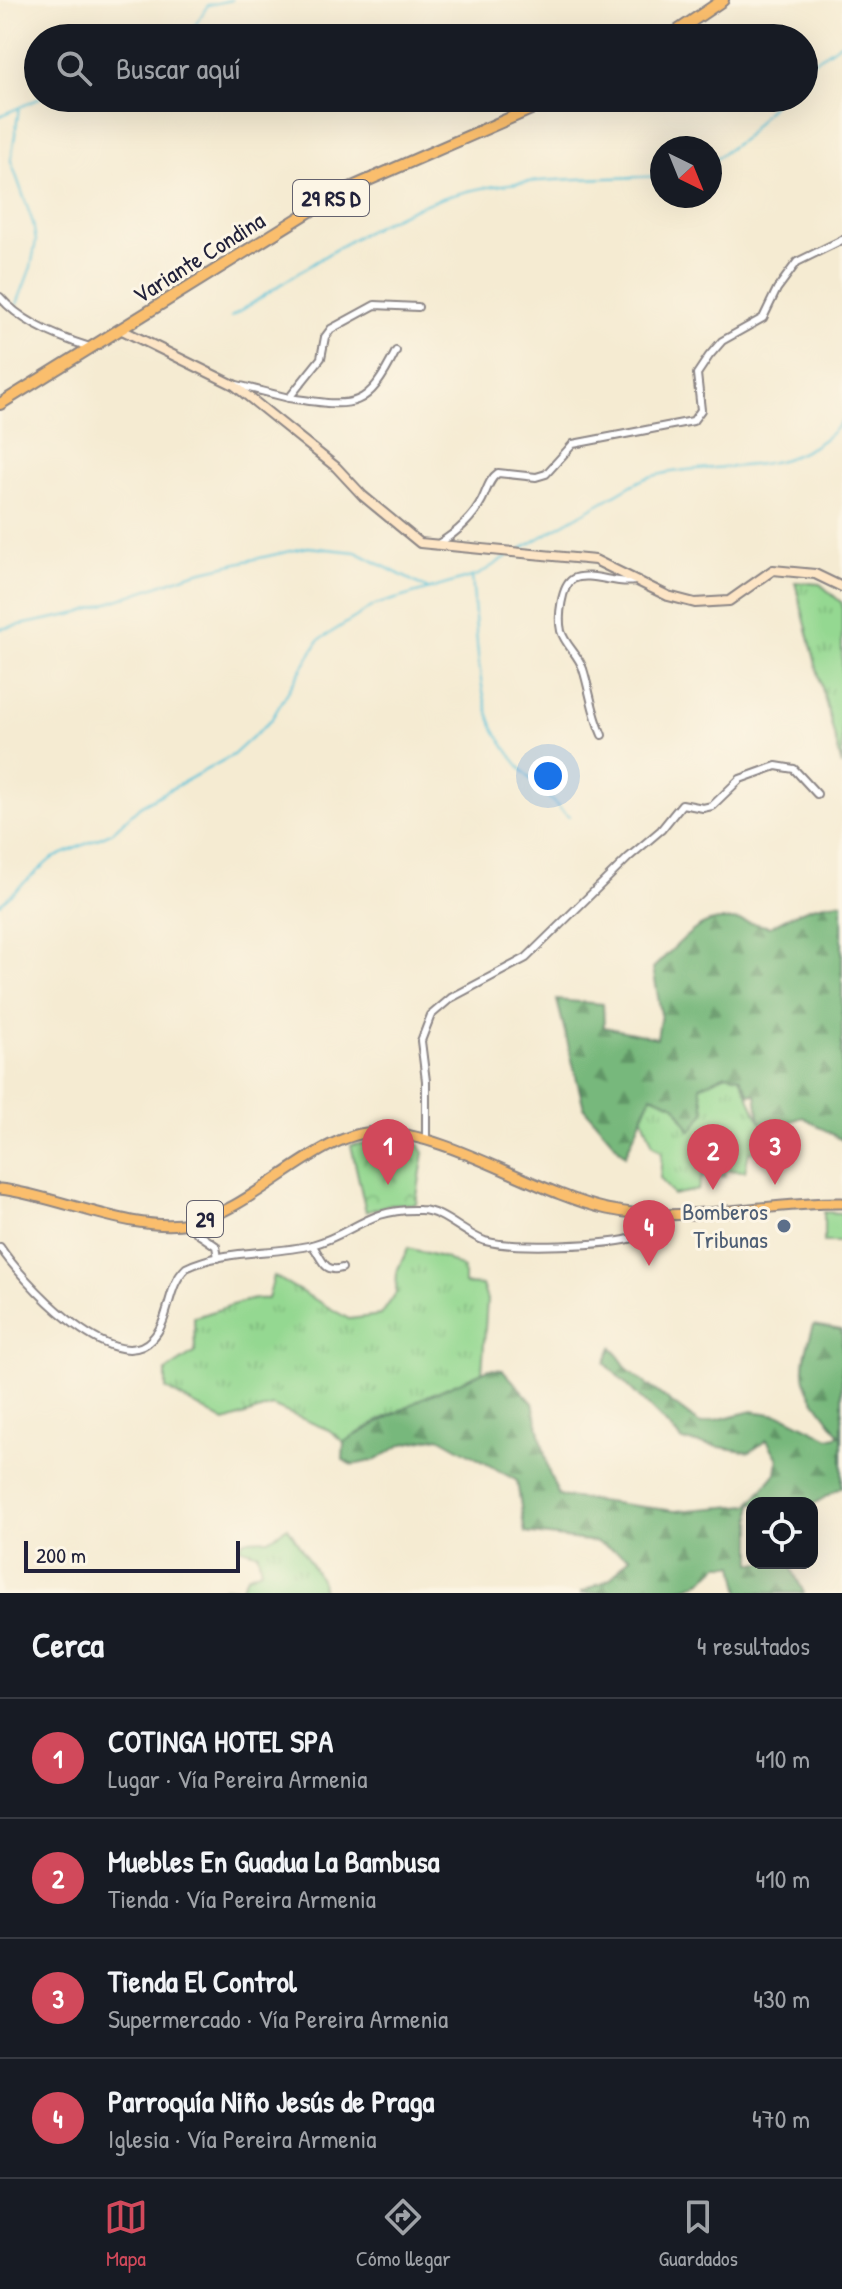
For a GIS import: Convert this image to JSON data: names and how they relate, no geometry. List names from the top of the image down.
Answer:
{
  "streets": {
    "highway": ["29 RS D", "Variante Condina"],
    "main road": ["29"]
  },
  "places": ["Bomberos Tribunas"],
  "scale_bar": "200 m",
  "north": "bottom right",
  "page": {
    "search": "Buscar aquí",
    "pins": [
      "1",
      "3",
      "2",
      "4"
    ],
    "scale": "200 m",
    "heading": ["Cerca", "4 resultados"],
    "list": [
      {
        "mark": "1",
        "name": "COTINGA HOTEL SPA",
        "note": "Lugar · Vía Pereira Armenia",
        "value": "410 m"
      },
      {
        "mark": "2",
        "name": "Muebles En Guadua La Bambusa",
        "note": "Tienda · Vía Pereira Armenia",
        "value": "410 m"
      },
      {
        "mark": "3",
        "name": "Tienda El Control",
        "note": "Supermercado · Vía Pereira Armenia",
        "value": "430 m"
      },
      {
        "mark": "4",
        "name": "Parroquía Niño Jesús de Praga",
        "note": "Iglesia · Vía Pereira Armenia",
        "value": "470 m"
      }
    ],
    "nav": ["Mapa", "Cómo llegar", "Guardados"]
  }
}
